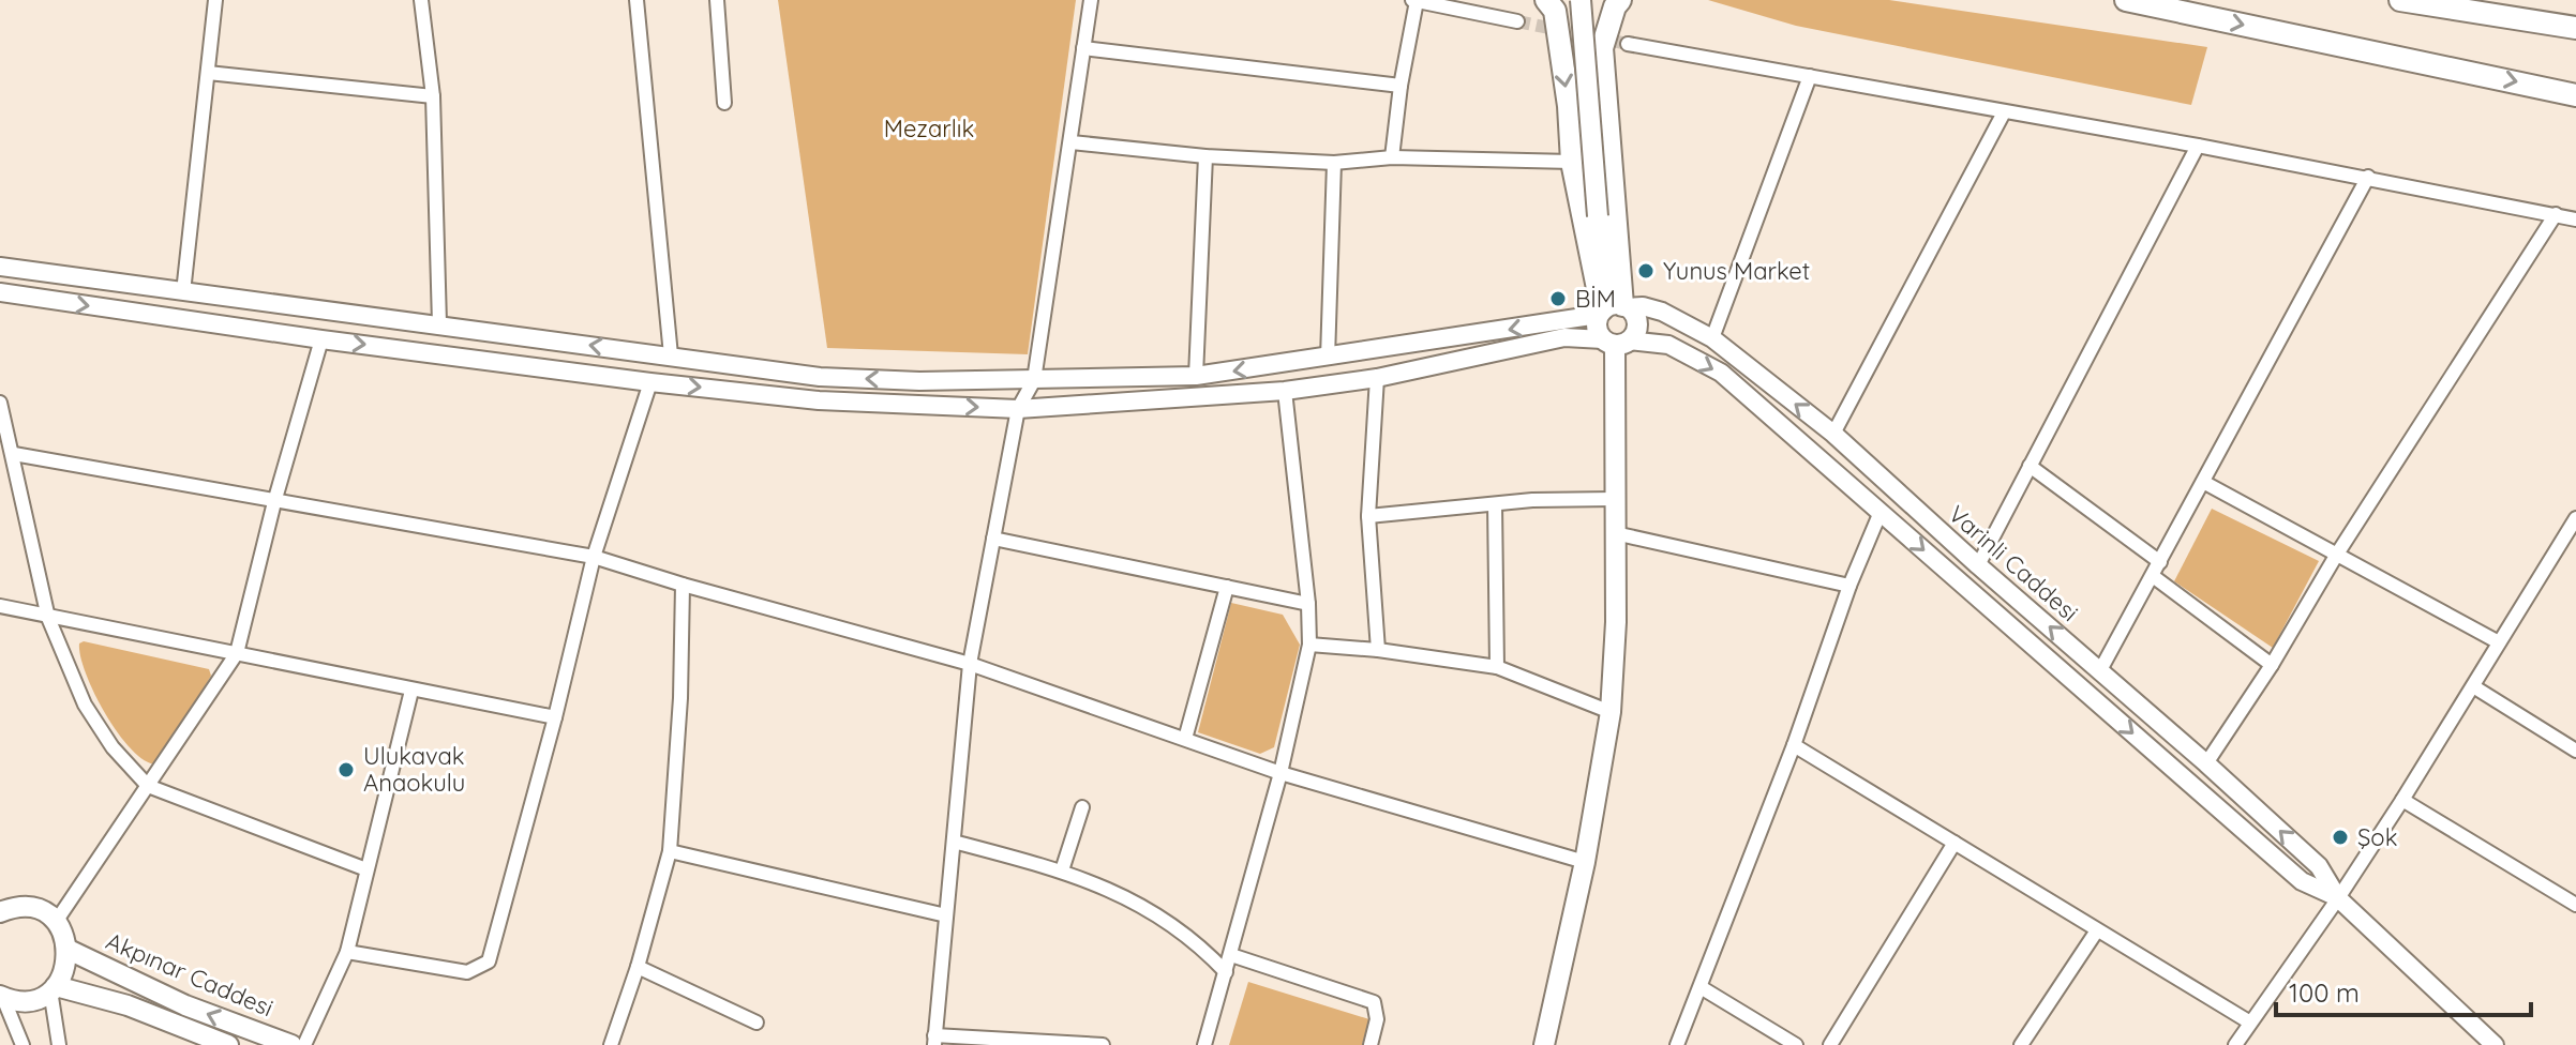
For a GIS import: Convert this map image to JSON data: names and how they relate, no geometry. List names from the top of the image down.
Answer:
{
  "streets": {
    "main road": ["Akpınar Caddesi"],
    "street": ["Varinli Caddesi"]
  },
  "parks": ["Mezarlık"],
  "places": [
    "Yunus Market",
    "BİM",
    "Ulukavak Anaokulu",
    "Şok"
  ],
  "scale_bar": "100 m"
}
